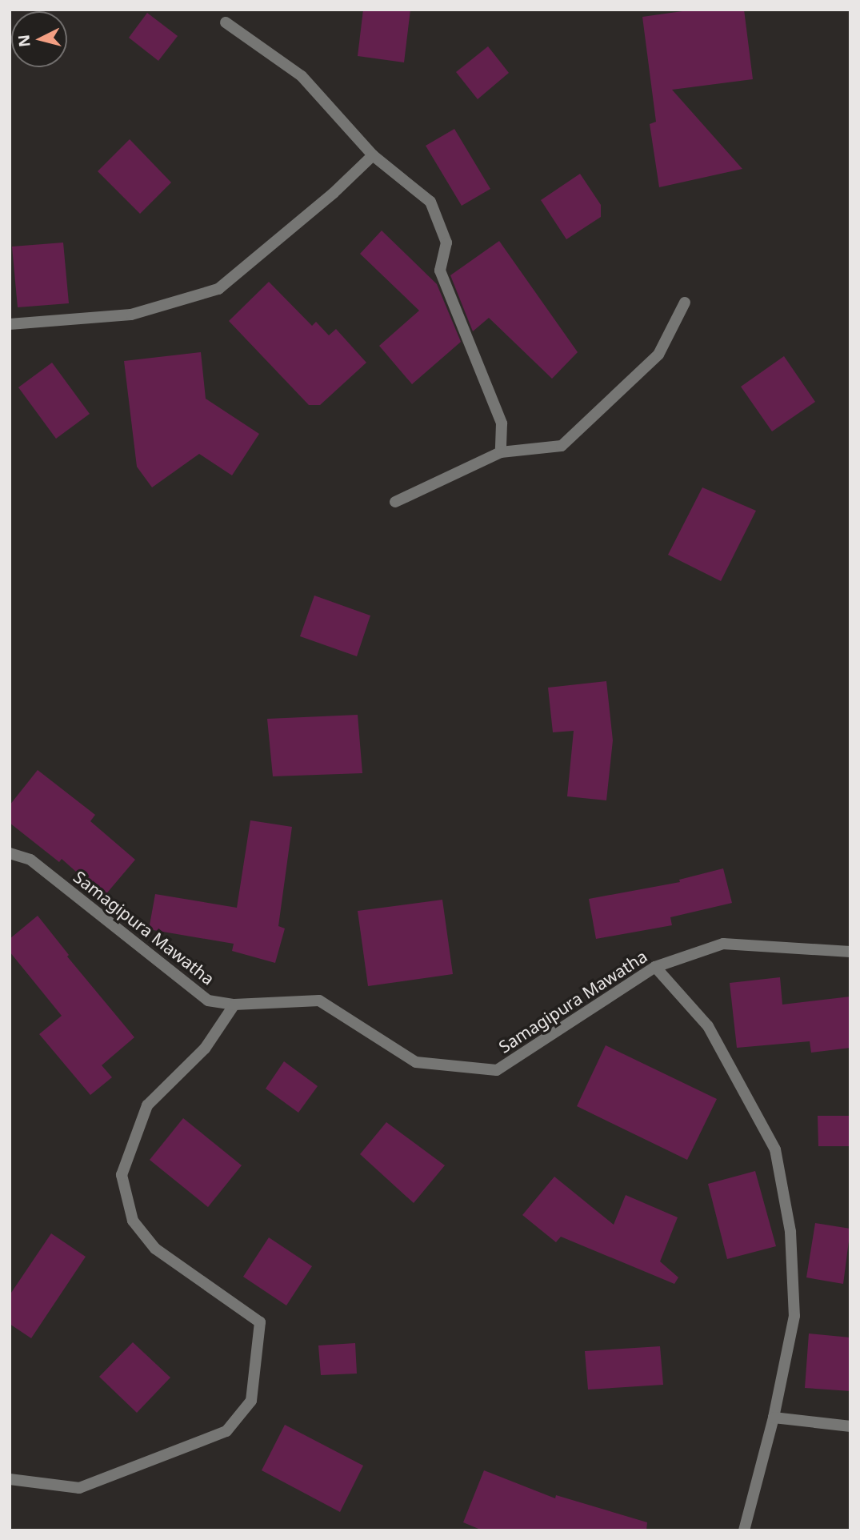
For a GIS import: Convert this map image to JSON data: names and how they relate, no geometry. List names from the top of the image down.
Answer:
{
  "streets": {
    "street": ["Samagipura Mawatha"]
  },
  "north": "left"
}
